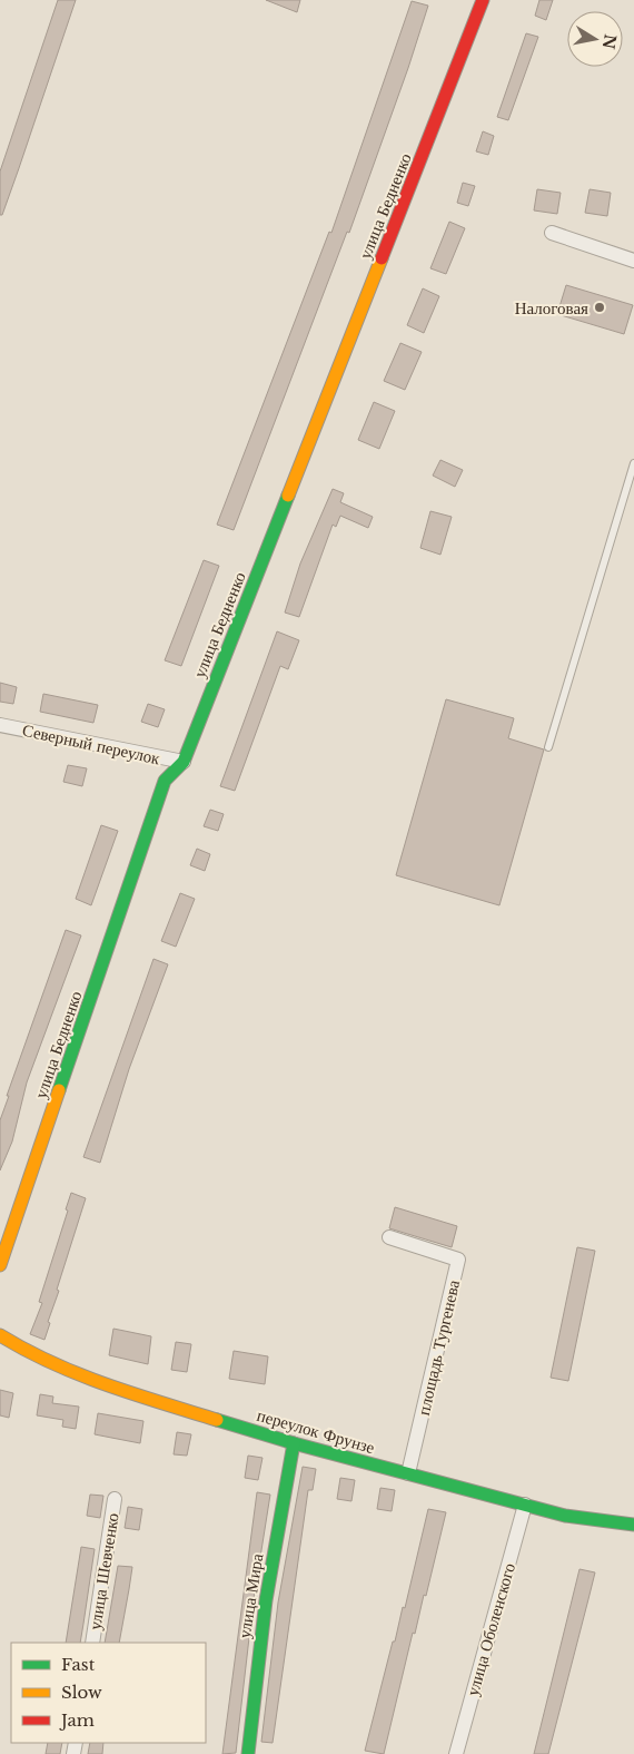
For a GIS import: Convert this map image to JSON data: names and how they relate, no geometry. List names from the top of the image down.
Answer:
{
  "streets": {
    "street": [
      "улица Бедненко",
      "Северный переулок",
      "площадь Тургенева",
      "переулок Фрунзе",
      "улица Шевченко",
      "улица Мира",
      "улица Оболенского"
    ]
  },
  "crossings": [
    ["улица Бедненко", "Северный переулок"],
    ["площадь Тургенева", "переулок Фрунзе"],
    ["переулок Фрунзе", "улица Мира"],
    ["переулок Фрунзе", "улица Оболенского"]
  ],
  "places": ["Налоговая"],
  "legend": ["Fast", "Slow", "Jam"],
  "north": "right"
}
